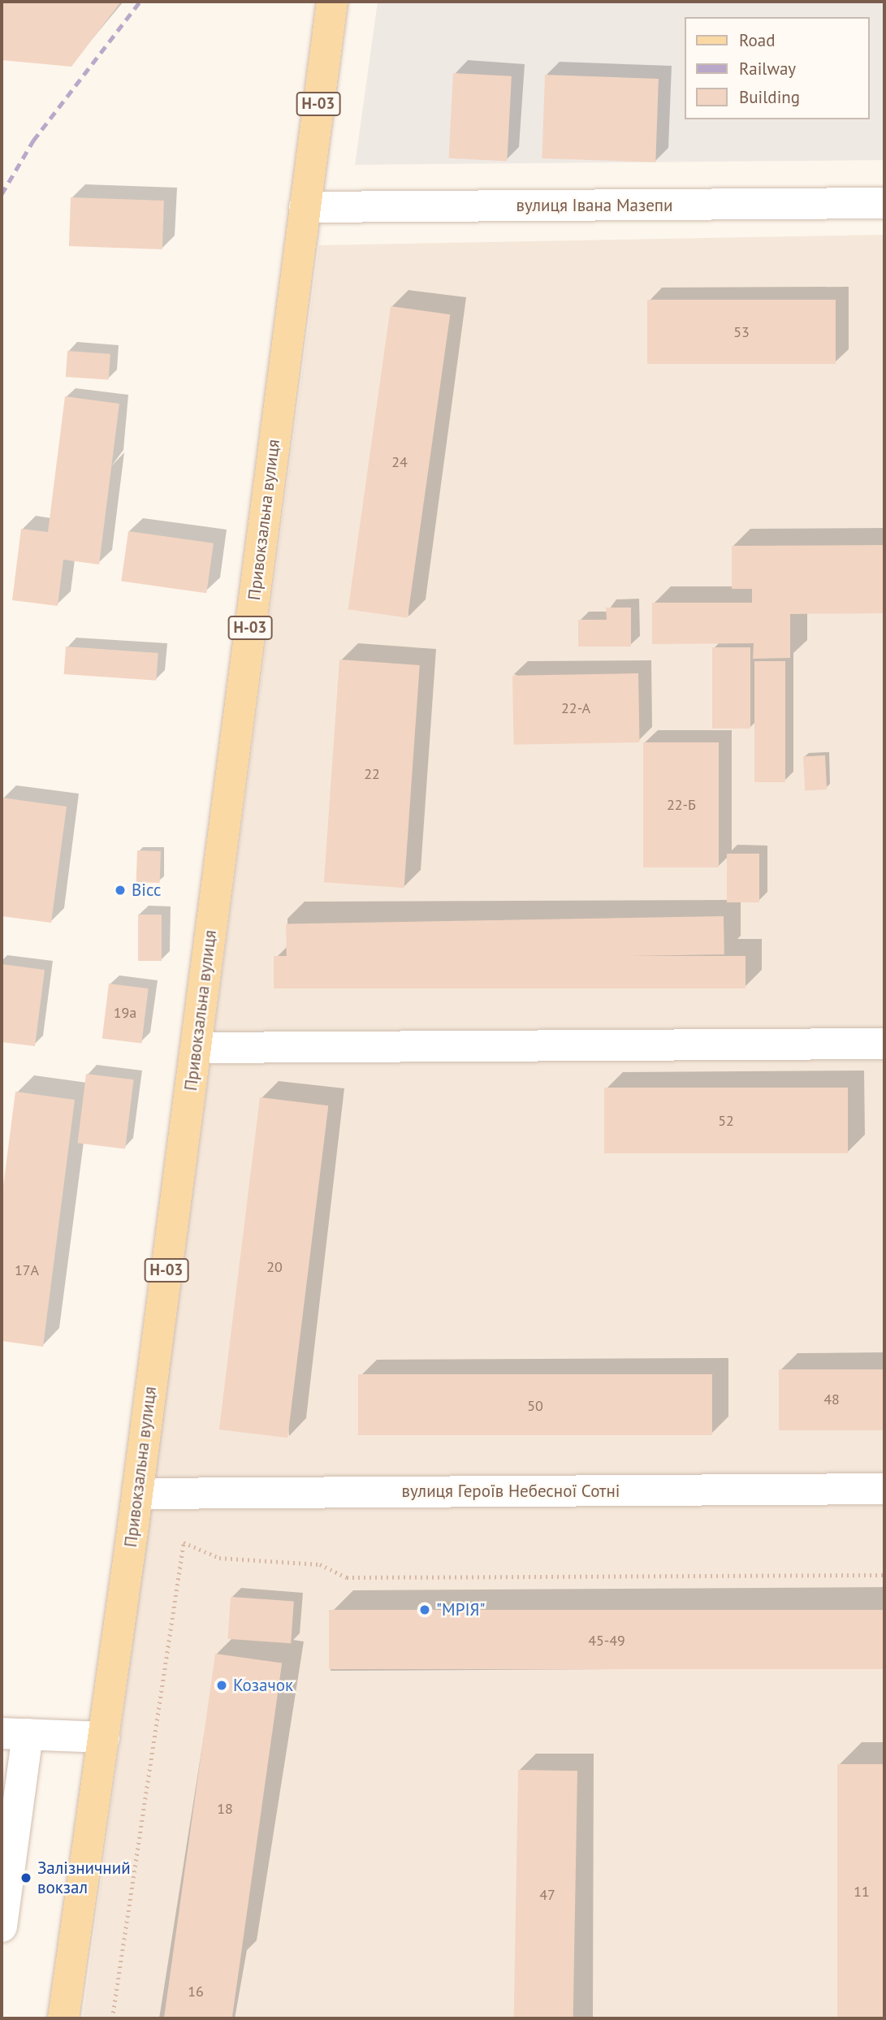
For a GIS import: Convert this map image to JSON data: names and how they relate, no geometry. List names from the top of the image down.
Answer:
{
  "streets": {
    "main road": ["Н-03", "Привокзальна вулиця"],
    "street": ["вулиця Івана Мазепи", "вулиця Героїв Небесної Сотні"]
  },
  "crossings": [
    ["вулиця Івана Мазепи", "Привокзальна вулиця"],
    ["Привокзальна вулиця", "вулиця Героїв Небесної Сотні"]
  ],
  "places": [
    "Вісс",
    "\"МРІЯ\"",
    "Козачок",
    "Залізничний вокзал"
  ],
  "house_numbers": [
    "53",
    "24",
    "22-А",
    "22",
    "22-Б",
    "19а",
    "52",
    "20",
    "17А",
    "48",
    "50",
    "45-49",
    "18",
    "11",
    "47",
    "16"
  ],
  "legend": ["Road", "Railway", "Building"]
}
